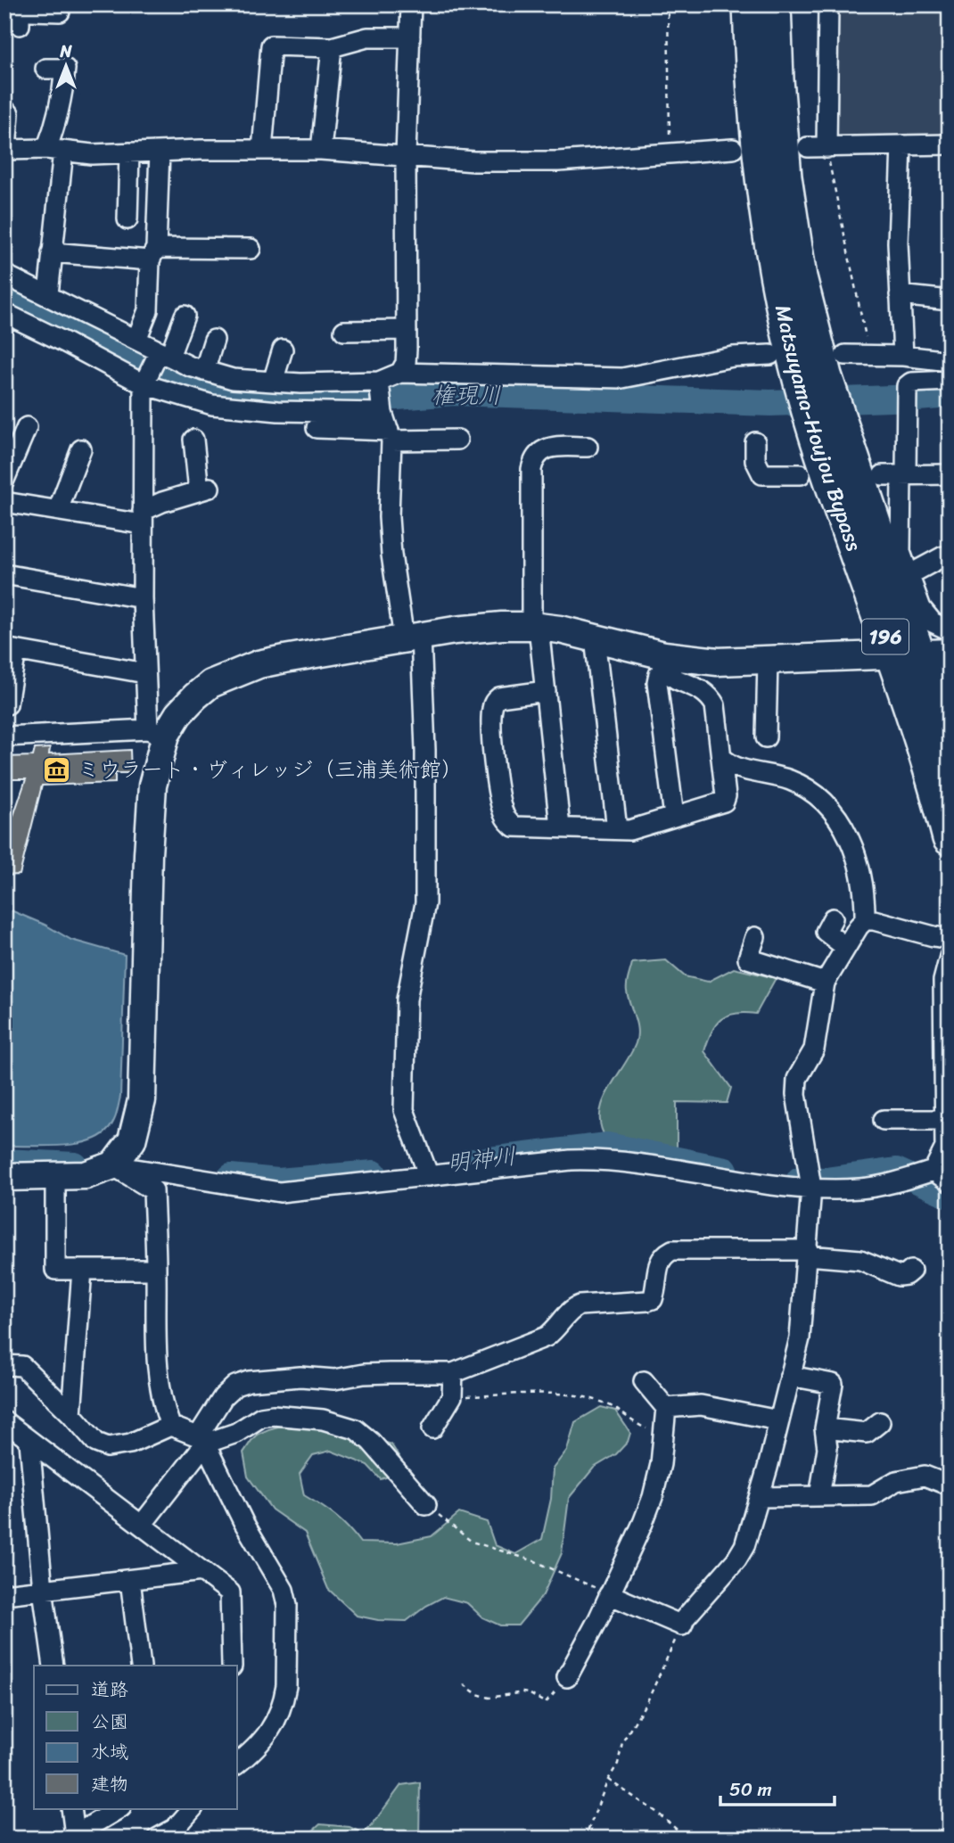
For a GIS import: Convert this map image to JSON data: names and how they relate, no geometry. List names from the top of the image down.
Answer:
{
  "streets": {
    "highway": ["Matsuyama-Houjou Bypass", "196"]
  },
  "water": ["権現川", "明神川"],
  "places": {
    "museum": ["ミウラート・ヴィレッジ（三浦美術館）"]
  },
  "legend": [
    "道路",
    "公園",
    "水域",
    "建物"
  ],
  "scale_bar": "50 m",
  "north": "top"
}
